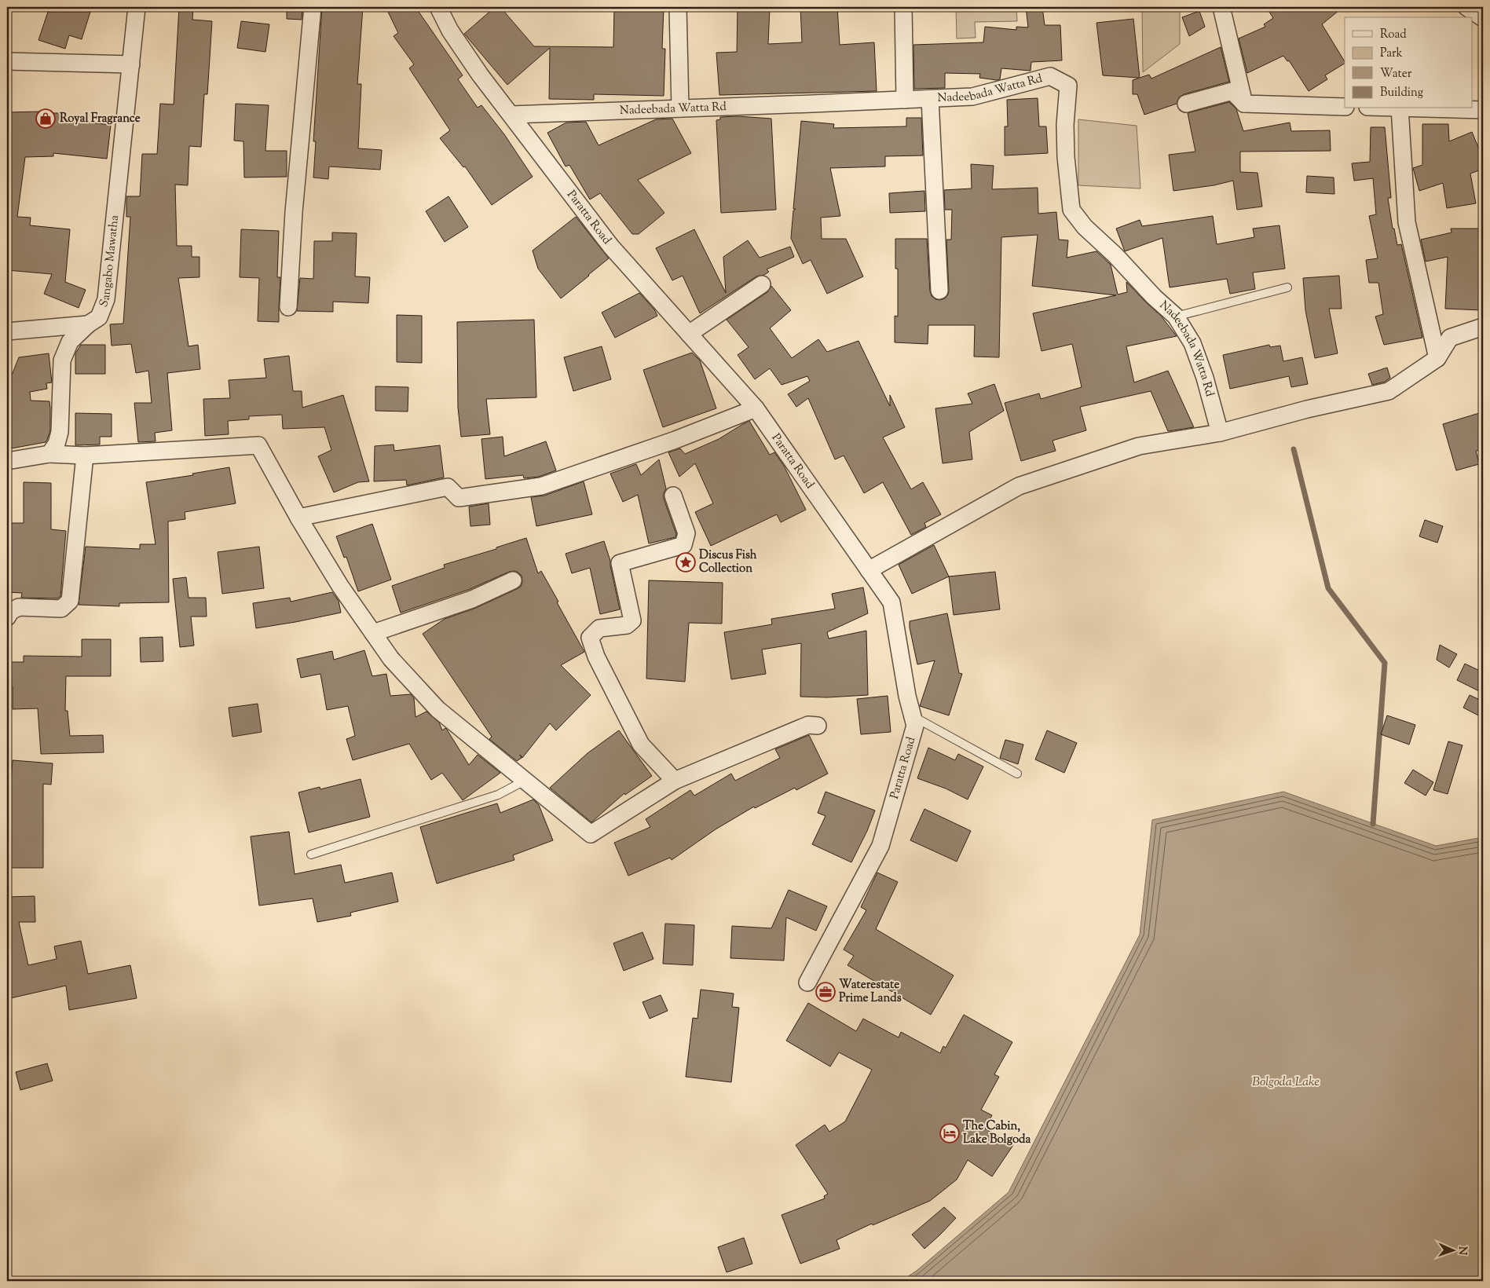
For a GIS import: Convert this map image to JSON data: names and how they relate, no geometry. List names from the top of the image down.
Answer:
{
  "streets": {
    "street": ["Nadeebada Watta Rd", "Paratta Road", "Sangabo Mawatha"]
  },
  "crossings": [
    ["Nadeebada Watta Rd", "Paratta Road"]
  ],
  "water": ["Bolgoda_Lake"],
  "places": {
    "shop": ["Royal Fragrance"],
    "place": ["Discus Fish Collection"],
    "office": ["Waterestate Prime Lands"],
    "hotel": ["The Cabin, Lake Bolgoda"]
  },
  "legend": [
    "Road",
    "Park",
    "Water",
    "Building"
  ],
  "north": "right"
}
